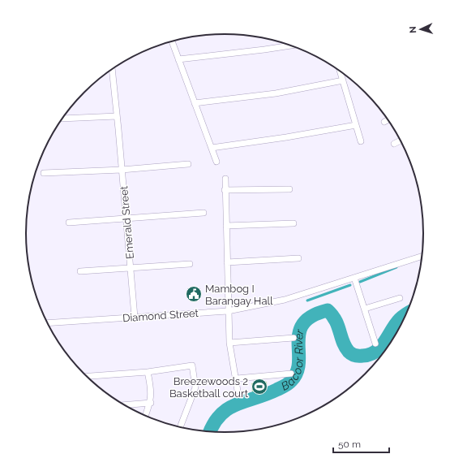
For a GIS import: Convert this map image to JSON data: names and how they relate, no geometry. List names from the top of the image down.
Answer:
{
  "streets": {
    "street": ["Emerald Street", "Diamond Street"]
  },
  "crossings": [
    ["Emerald Street", "Diamond Street"]
  ],
  "water": ["Bacoor River"],
  "places": {
    "public building": ["Mambog I Barangay Hall"],
    "sports": ["Breezewoods 2 Basketball court"]
  },
  "scale_bar": "50 m",
  "north": "left"
}
